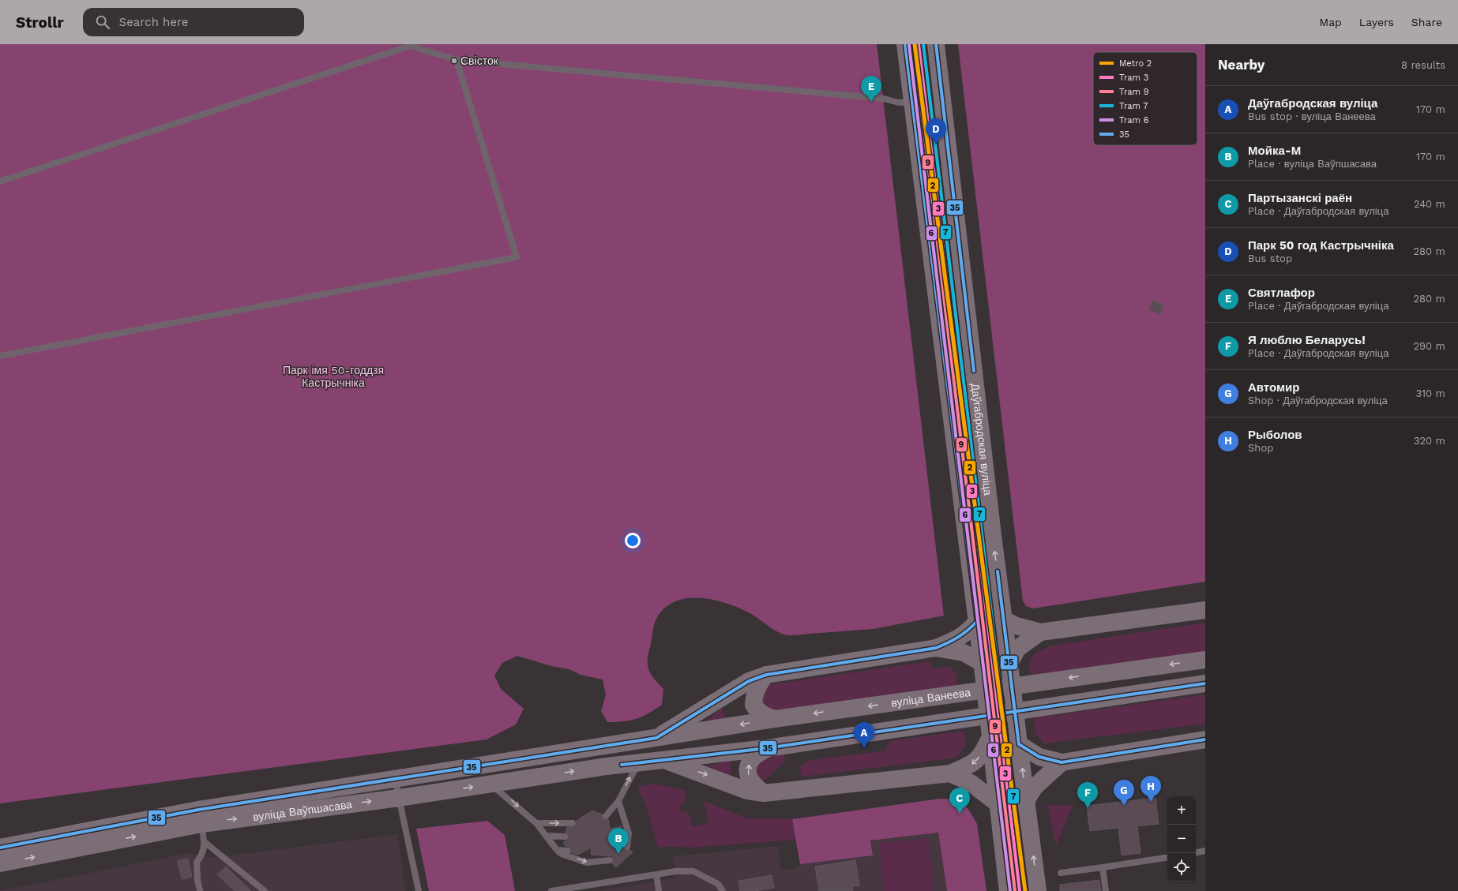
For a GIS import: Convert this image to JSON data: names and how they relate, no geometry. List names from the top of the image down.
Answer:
{
  "streets": {
    "main road": ["Даўгабродская вуліца", "вуліца Ванеева", "вуліца Ваўпшасава"]
  },
  "crossings": [
    ["вуліца Ванеева", "вуліца Ваўпшасава"]
  ],
  "parks": ["Парк імя 50-годдзя Кастрычніка"],
  "places": ["Свісток"],
  "lines": [
    "metro line 2",
    "tram line 3",
    "tram line 7",
    "transit line 35",
    "tram line 9",
    "tram line 6"
  ],
  "legend": [
    "Metro 2",
    "Tram 3",
    "Tram 9",
    "Tram 7",
    "Tram 6",
    "35"
  ],
  "page": {
    "header": "Strollr",
    "search": "Search here",
    "nav": ["Map", "Layers", "Share"],
    "heading": ["Nearby", "8 results"],
    "pins": [
      "E",
      "D",
      "A",
      "H",
      "G",
      "F",
      "C",
      "B"
    ],
    "list": [
      {
        "mark": "A",
        "name": "Даўгабродская вуліца",
        "note": "Bus stop · вуліца Ванеева",
        "value": "170 m"
      },
      {
        "mark": "B",
        "name": "Мойка-М",
        "note": "Place · вуліца Ваўпшасава",
        "value": "170 m"
      },
      {
        "mark": "C",
        "name": "Партызанскі раён",
        "note": "Place · Даўгабродская вуліца",
        "value": "240 m"
      },
      {
        "mark": "D",
        "name": "Парк 50 год Кастрычніка",
        "note": "Bus stop",
        "value": "280 m"
      },
      {
        "mark": "E",
        "name": "Святлафор",
        "note": "Place · Даўгабродская вуліца",
        "value": "280 m"
      },
      {
        "mark": "F",
        "name": "Я люблю Беларусь!",
        "note": "Place · Даўгабродская вуліца",
        "value": "290 m"
      },
      {
        "mark": "G",
        "name": "Автомир",
        "note": "Shop · Даўгабродская вуліца",
        "value": "310 m"
      },
      {
        "mark": "H",
        "name": "Рыболов",
        "note": "Shop",
        "value": "320 m"
      }
    ],
    "map_buttons": ["+", "−"]
  }
}
